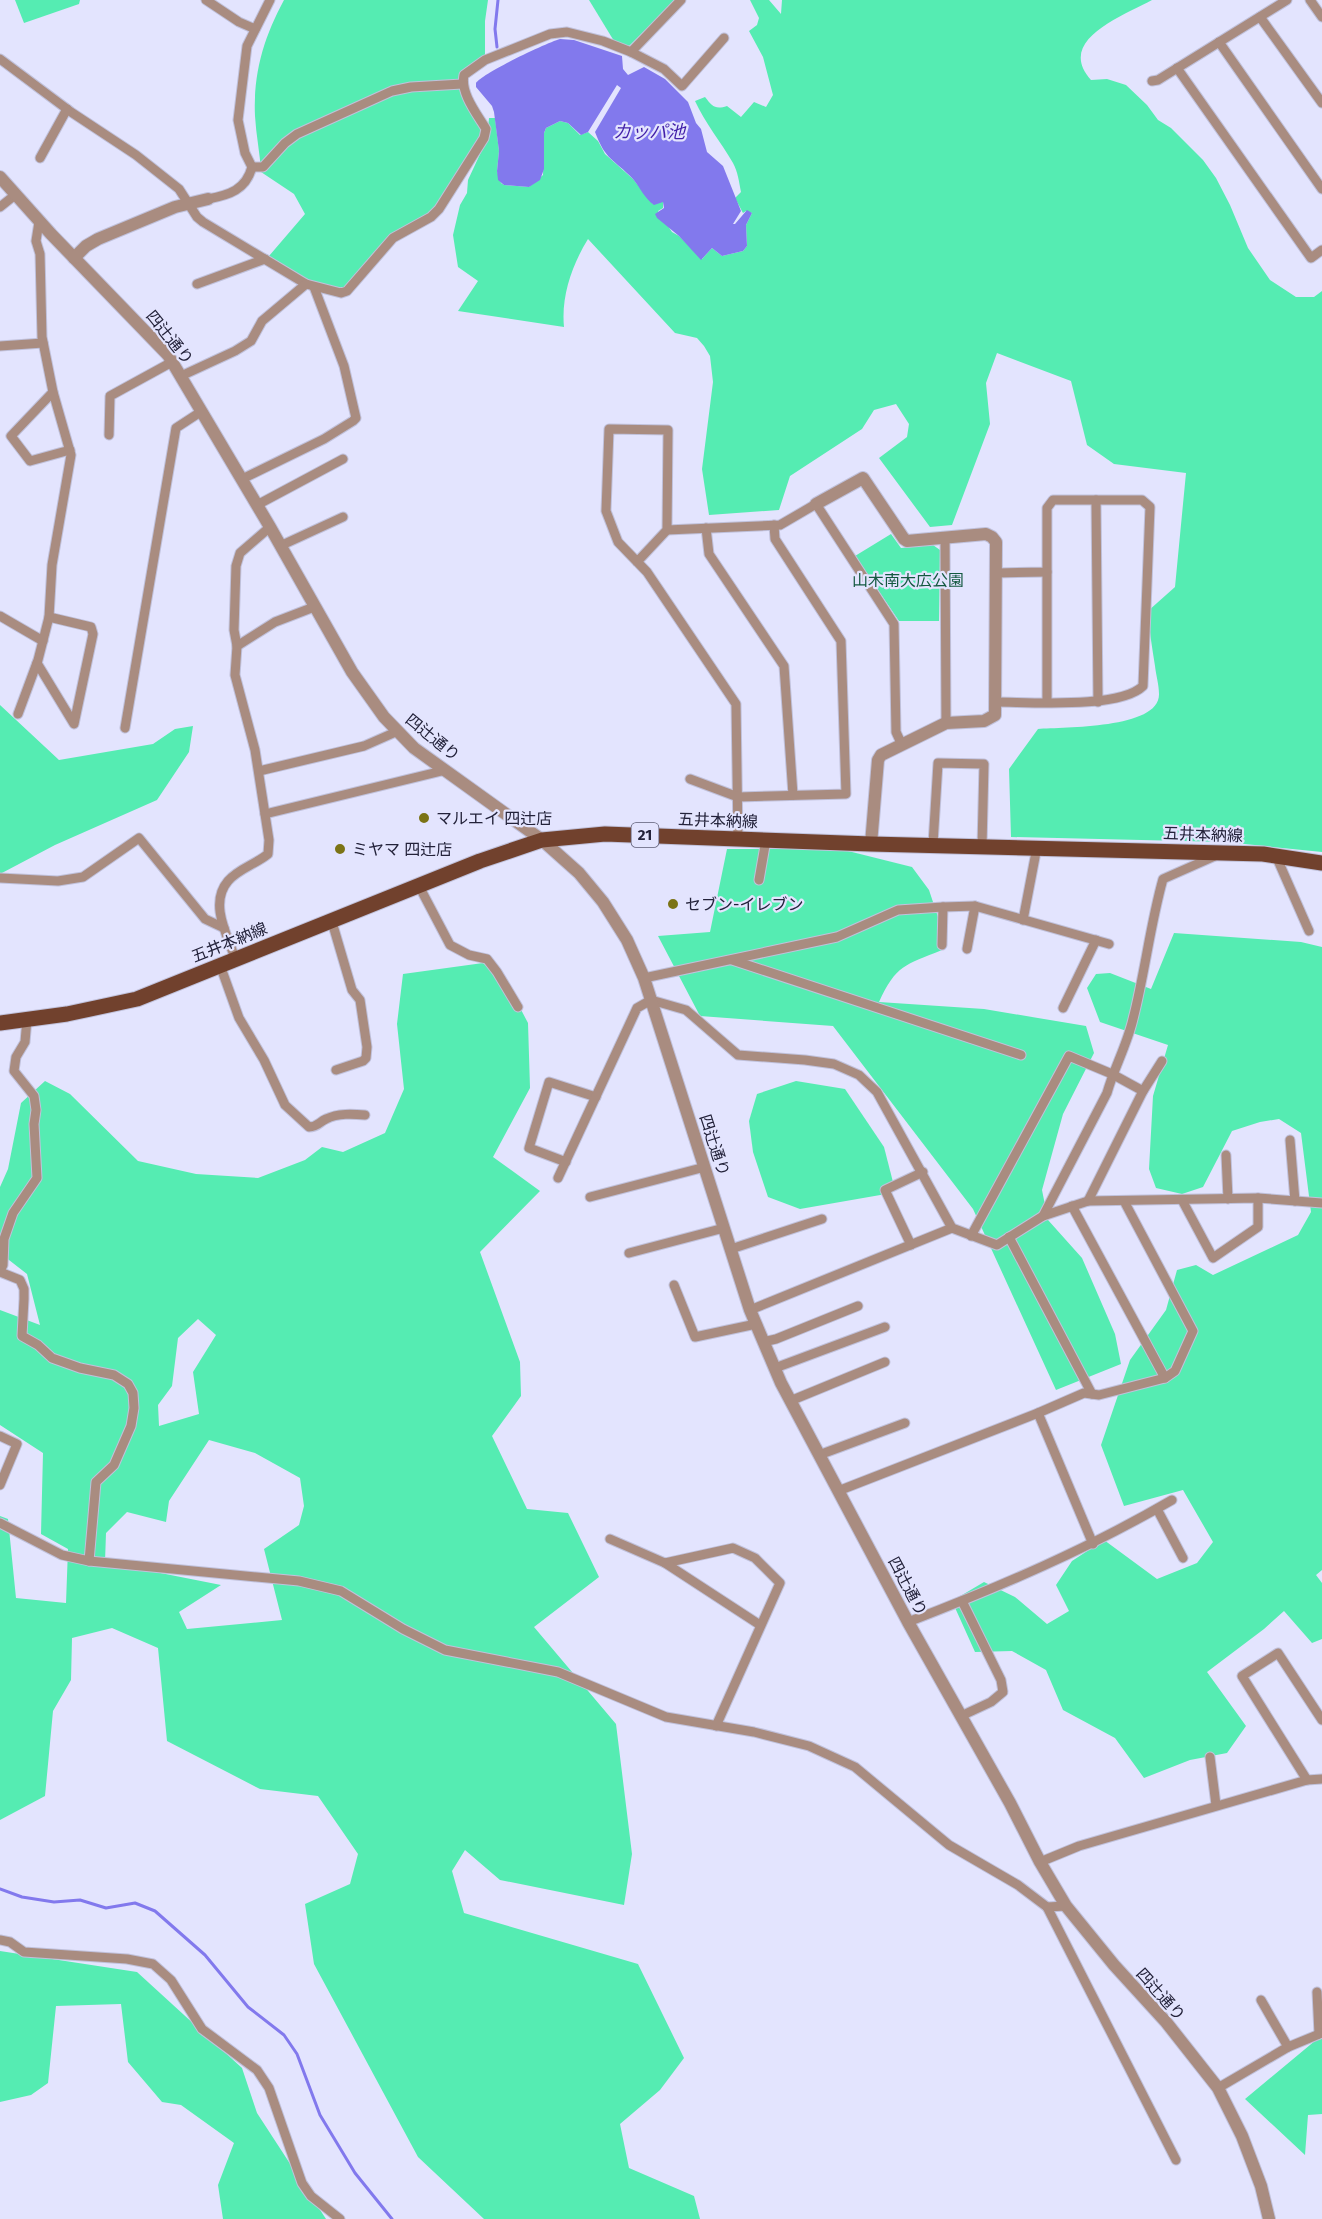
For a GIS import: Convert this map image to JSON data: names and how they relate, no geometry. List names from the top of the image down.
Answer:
{
  "streets": {
    "main road": ["五井本納線", "21"],
    "street": ["四辻通り"]
  },
  "crossings": [
    ["四辻通り", "五井本納線"]
  ],
  "water": ["カッパ池"],
  "parks": ["山木南大広公園"],
  "places": ["マルエイ 四辻店", "ミヤマ 四辻店", "セブン-イレブン"]
}
